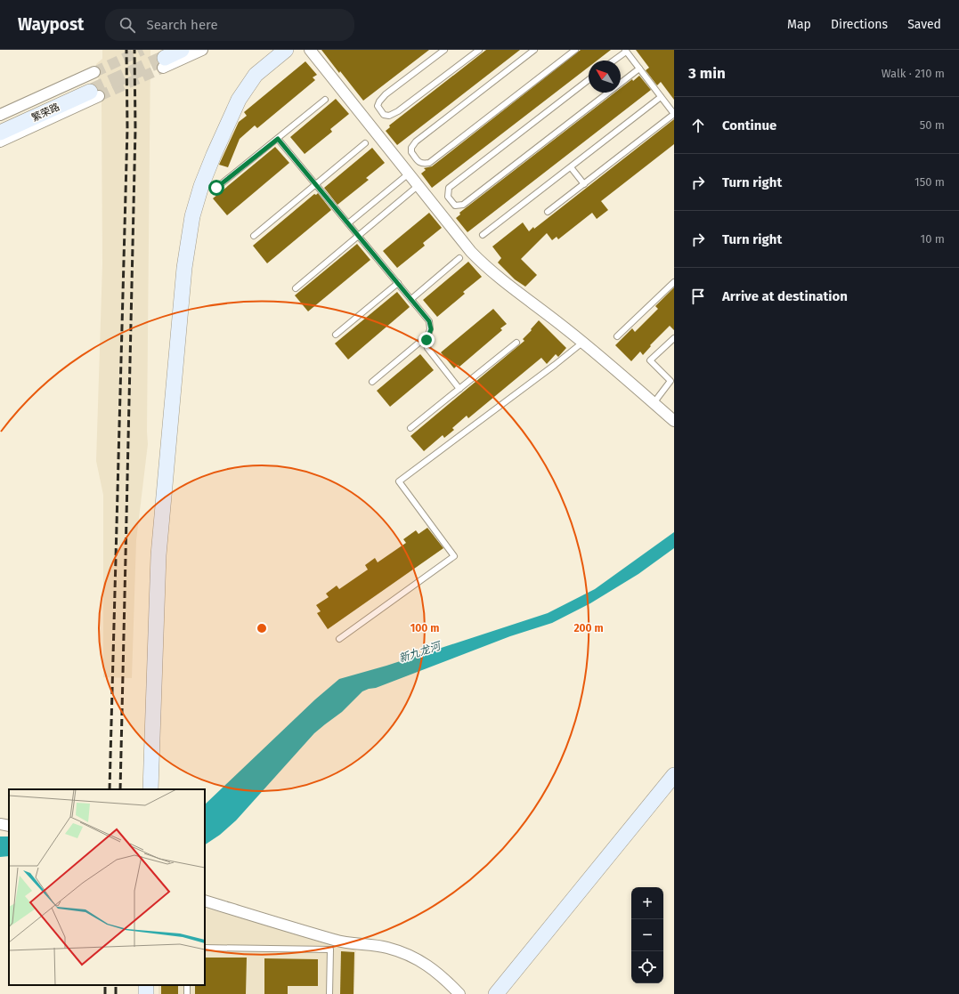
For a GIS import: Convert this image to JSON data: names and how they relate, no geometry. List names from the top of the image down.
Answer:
{
  "streets": {
    "street": ["繁荣路"]
  },
  "water": ["新九龙河"],
  "north": "top left",
  "page": {
    "header": "Waypost",
    "search": "Search here",
    "nav": ["Map", "Directions", "Saved"],
    "heading": ["3 min", "Walk · 210 m"],
    "list": [
      ["Continue", "50 m"],
      ["Turn right", "150 m"],
      ["Turn right", "10 m"],
      "Arrive at destination"
    ],
    "map_buttons": ["+", "−"]
  },
  "rings": ["100 m", "200 m"]
}
